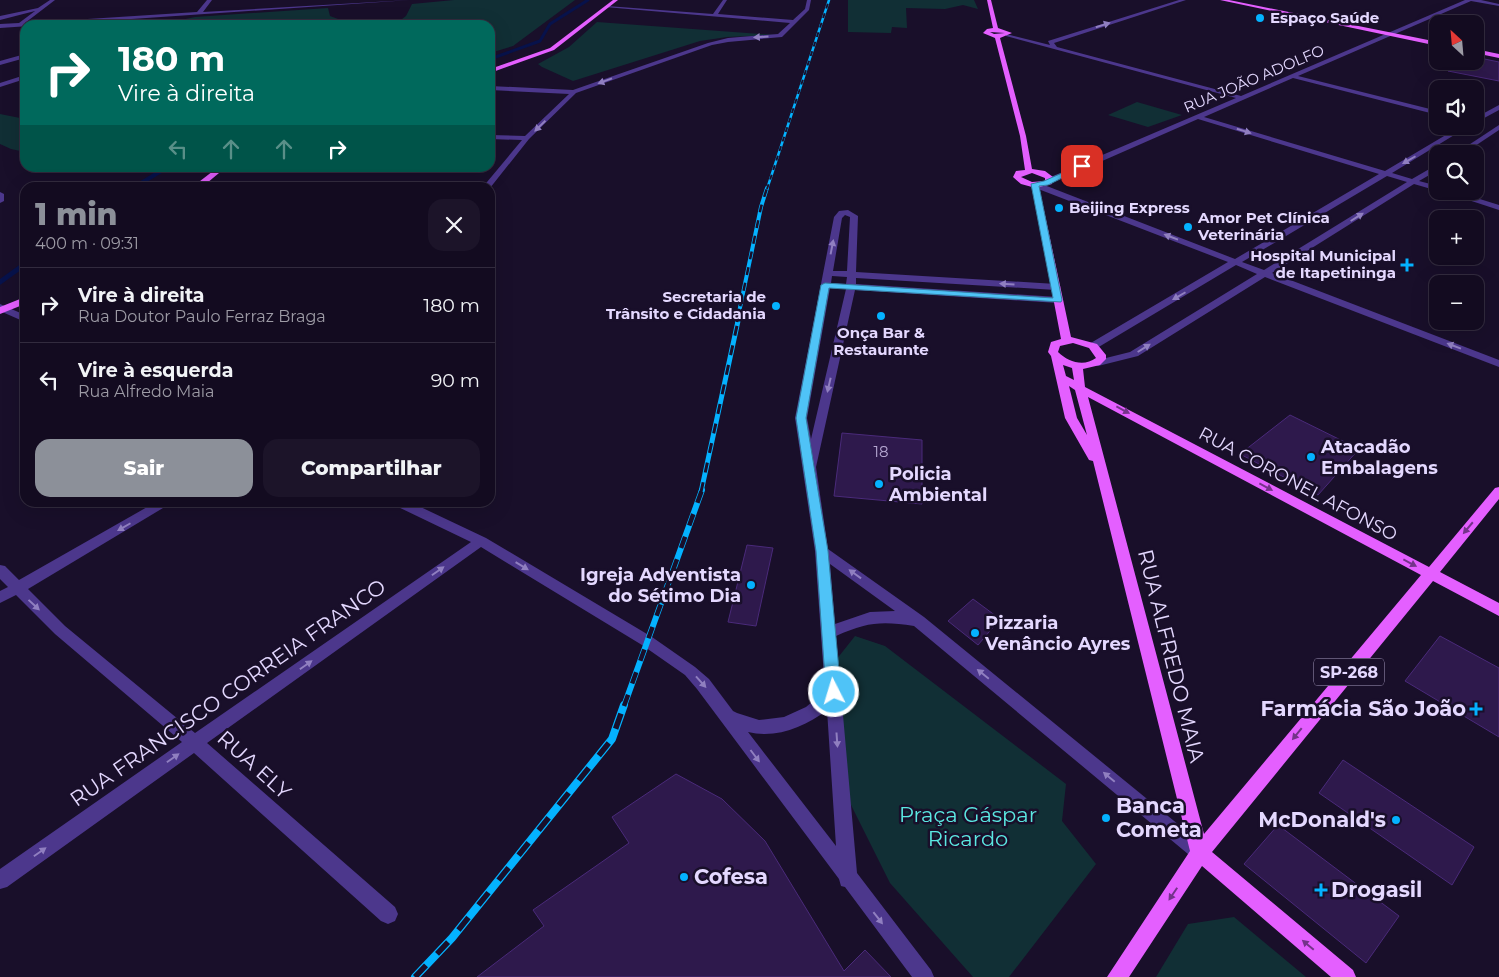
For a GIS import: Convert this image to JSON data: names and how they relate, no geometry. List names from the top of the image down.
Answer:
{
  "streets": {
    "main road": ["RUA CORONEL AFONSO", "RUA ALFREDO MAIA", "SP-268"],
    "street": ["RUA JOÃO ADOLFO", "RUA FRANCISCO CORREIA FRANCO", "RUA ELY"]
  },
  "crossings": [
    ["RUA CORONEL AFONSO", "RUA ALFREDO MAIA"],
    ["RUA CORONEL AFONSO", "SP-268"],
    ["RUA ALFREDO MAIA", "SP-268"],
    ["RUA FRANCISCO CORREIA FRANCO", "RUA ELY"]
  ],
  "one_way": ["RUA CORONEL AFONSO", "RUA FRANCISCO CORREIA FRANCO", "RUA ELY"],
  "parks": ["Praça Gáspar Ricardo"],
  "places": {
    "other": [
      "Espaço Saúde",
      "Beijing Express",
      "Amor Pet Clínica Veterinária",
      "Secretaria de Trânsito e Cidadania",
      "Onça Bar & Restaurante",
      "Atacadão Embalagens",
      "Policia Ambiental",
      "Igreja Adventista do Sétimo Dia",
      "Pizzaria Venâncio Ayres",
      "Banca Cometa",
      "McDonald's",
      "Cofesa"
    ],
    "health": ["Hospital Municipal de Itapetininga", "Farmácia São João", "Drogasil"]
  },
  "house_numbers": ["18"],
  "north": "top left",
  "page": {
    "map_buttons": ["+", "−"],
    "turn": ["180 m", "Vire à direita"],
    "heading": ["1 min", "400 m · 09:31"],
    "list": [
      {
        "name": "Vire à direita",
        "note": "Rua Doutor Paulo Ferraz Braga",
        "value": "180 m"
      },
      {
        "name": "Vire à esquerda",
        "note": "Rua Alfredo Maia",
        "value": "90 m"
      }
    ],
    "buttons": ["Sair", "Compartilhar"]
  }
}
